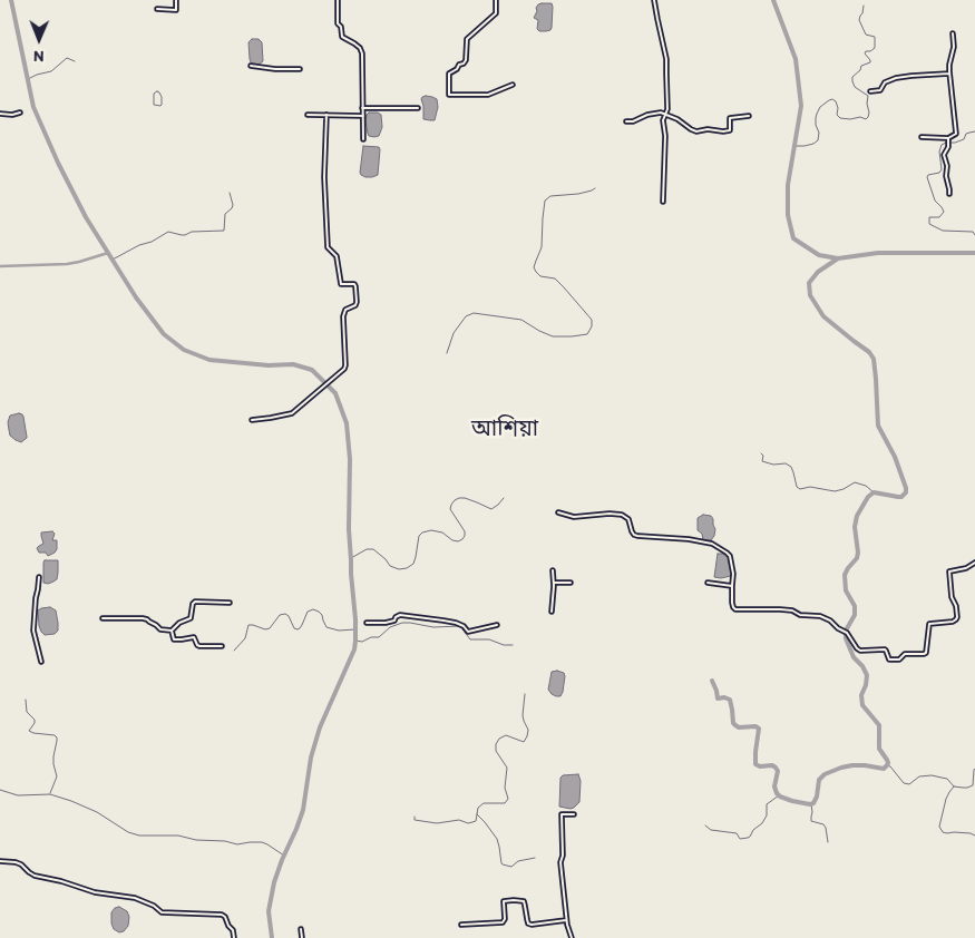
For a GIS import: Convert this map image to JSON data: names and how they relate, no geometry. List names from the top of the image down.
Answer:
{
  "districts": ["আশিয়া"],
  "north": "bottom"
}
